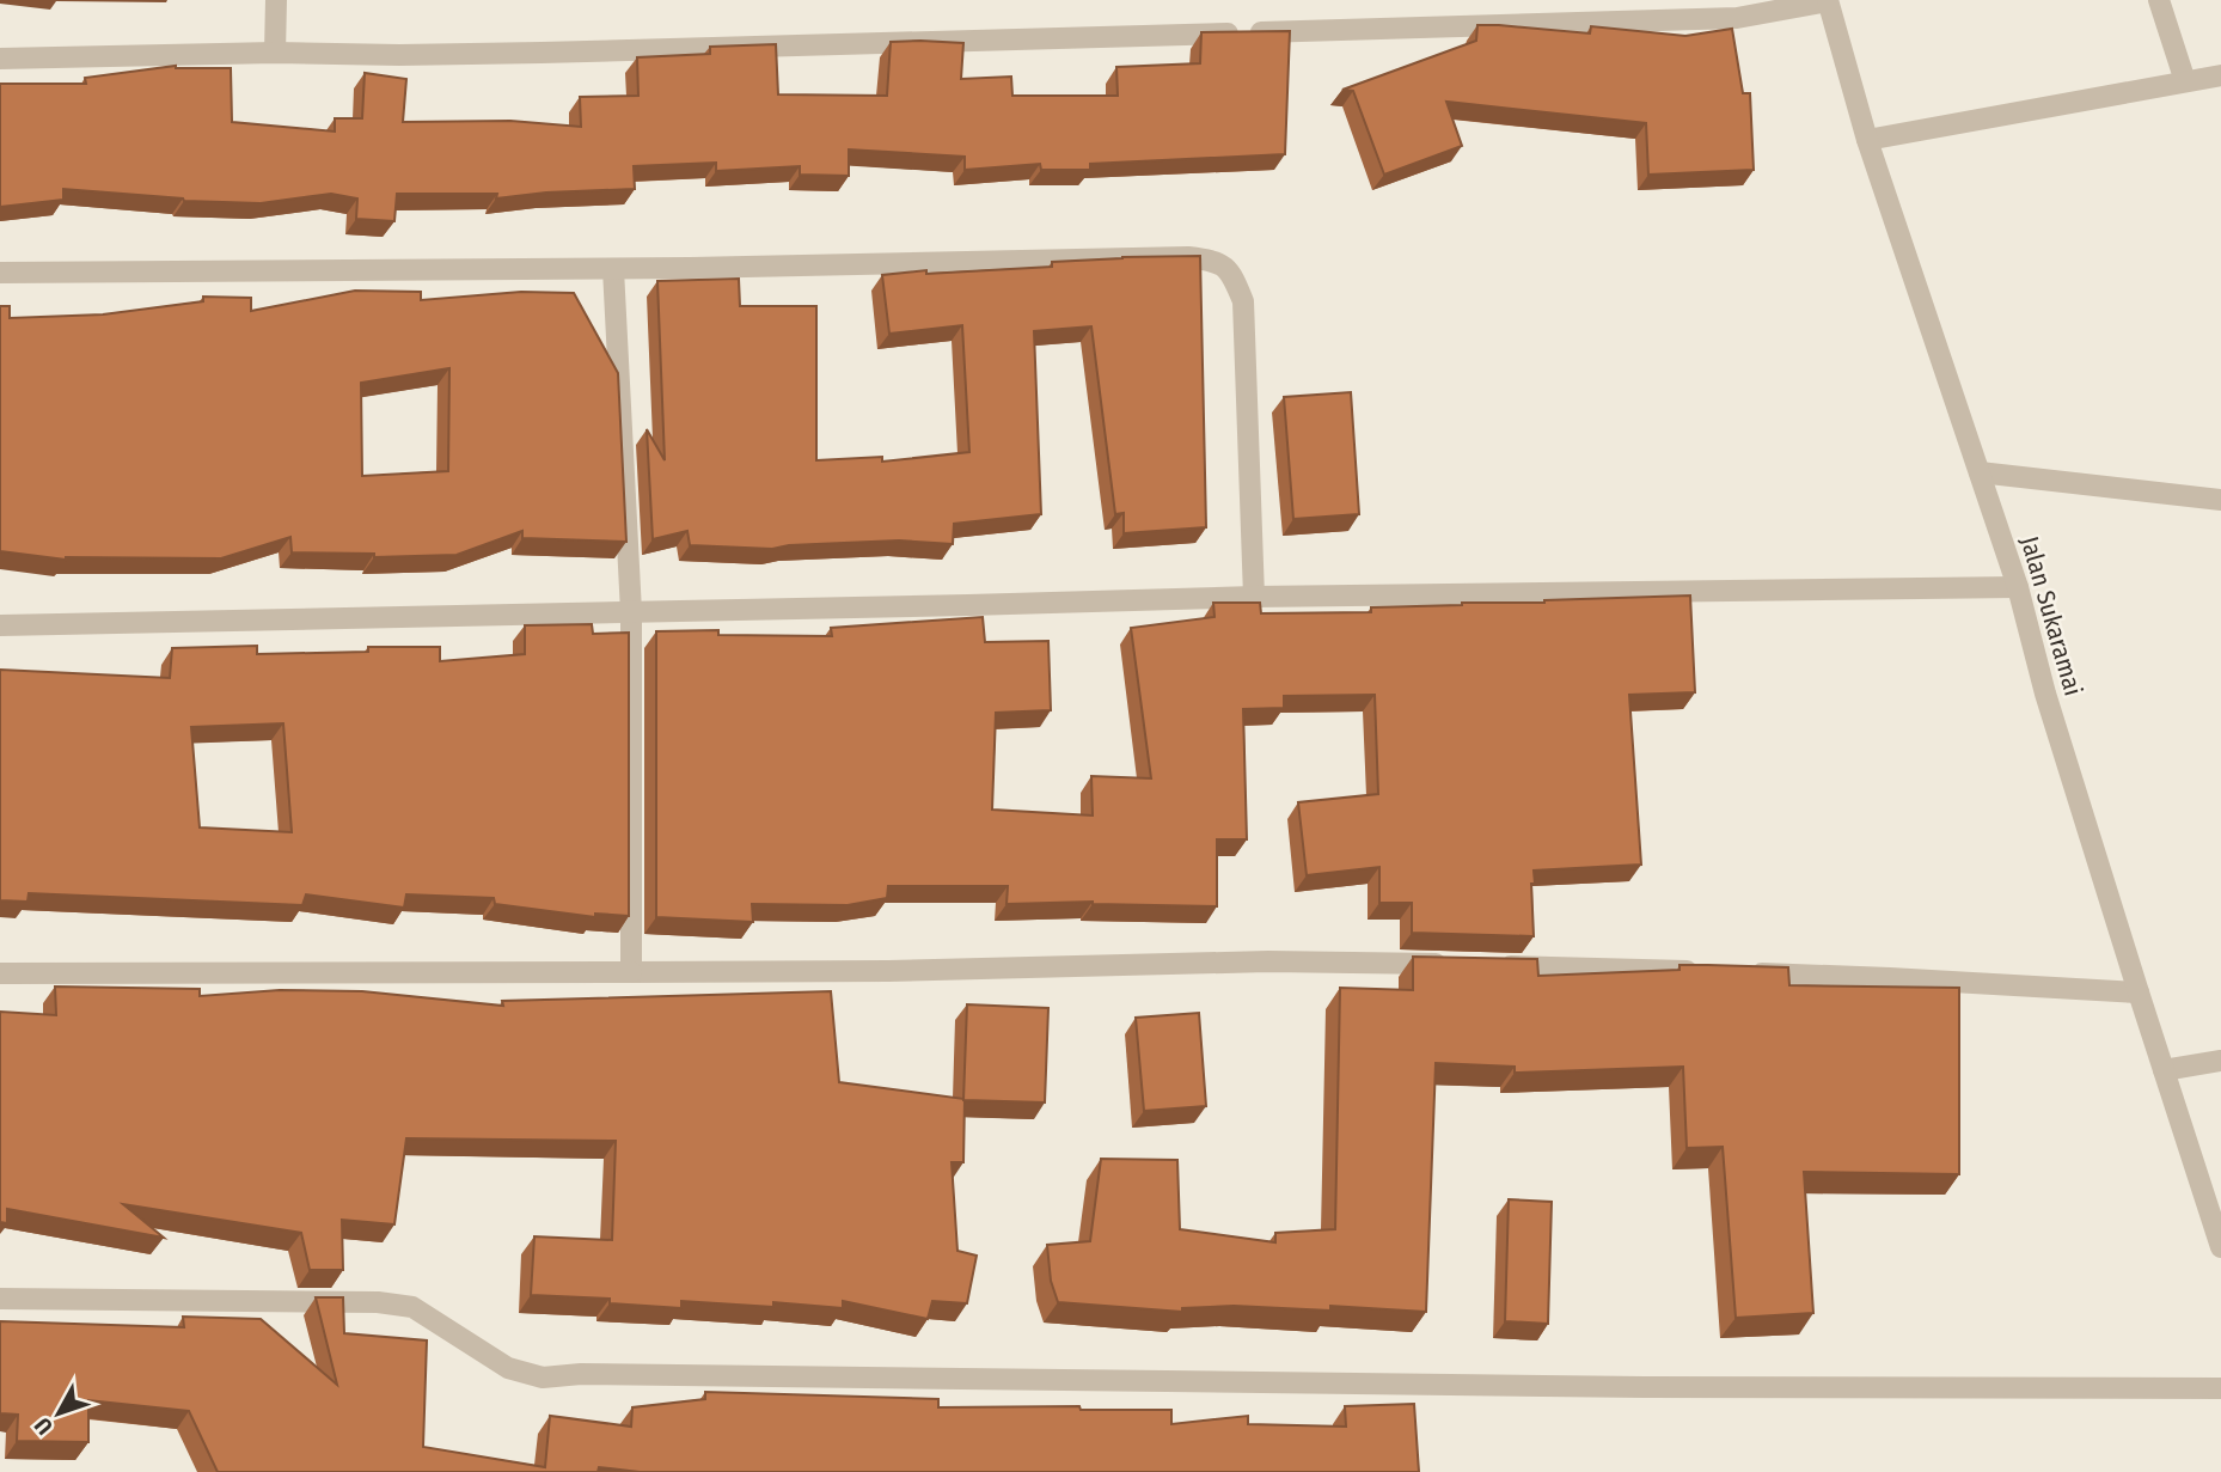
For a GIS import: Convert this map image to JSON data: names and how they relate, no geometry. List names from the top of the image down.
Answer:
{
  "streets": {
    "street": ["Jalan Sukaramai"]
  },
  "north": "bottom left"
}
